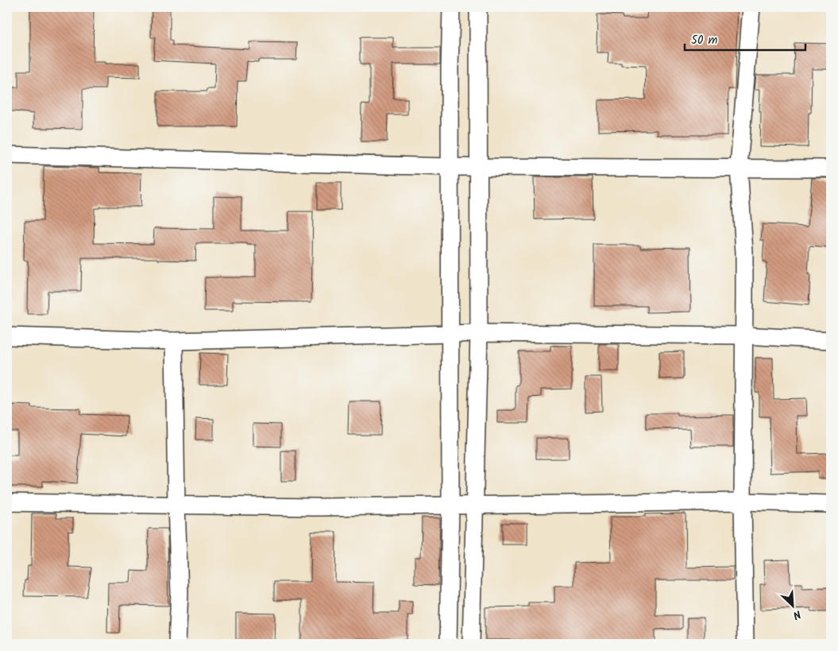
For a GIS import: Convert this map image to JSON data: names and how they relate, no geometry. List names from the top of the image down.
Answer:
{
  "scale_bar": "50 m",
  "north": "bottom right"
}
